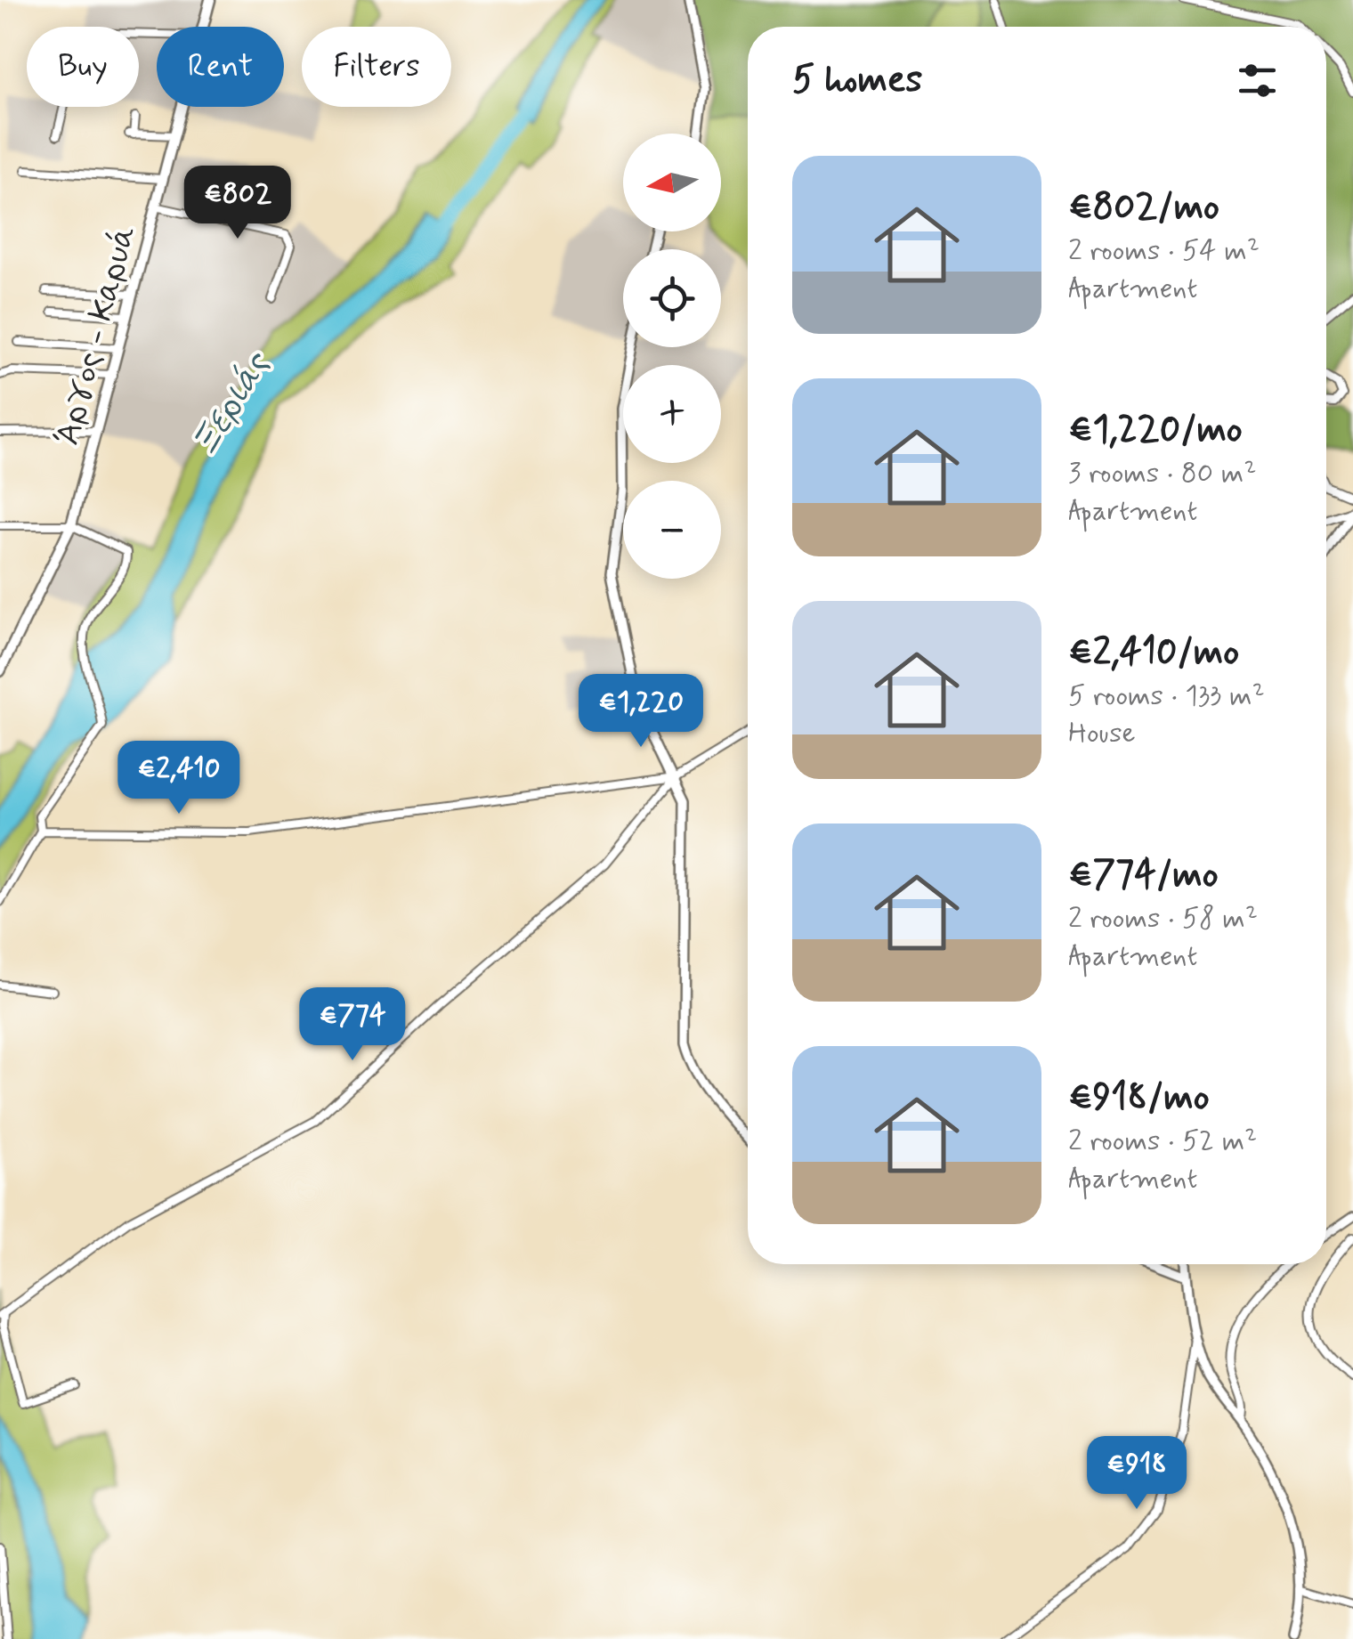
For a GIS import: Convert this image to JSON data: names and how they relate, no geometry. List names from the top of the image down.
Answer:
{
  "streets": {
    "main road": ["Άργος - Καρυά"]
  },
  "water": ["Ξεριάς"],
  "north": "left",
  "page": {
    "chip": ["Buy", "Rent", "Filters"],
    "heading": "5 homes",
    "map_buttons": ["+", "−"],
    "list": [
      {
        "name": "€802/mo",
        "note": "2 rooms · 54 m² · Apartment"
      },
      {
        "name": "€1,220/mo",
        "note": "3 rooms · 80 m² · Apartment"
      },
      {
        "name": "€2,410/mo",
        "note": "5 rooms · 133 m² · House"
      },
      {
        "name": "€774/mo",
        "note": "2 rooms · 58 m² · Apartment"
      },
      {
        "name": "€918/mo",
        "note": "2 rooms · 52 m² · Apartment"
      }
    ],
    "price": [
      "€802",
      "€1,220",
      "€2,410",
      "€774",
      "€918"
    ]
  }
}
